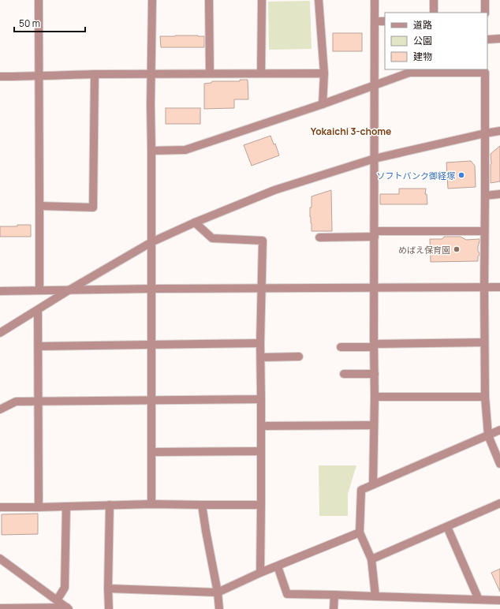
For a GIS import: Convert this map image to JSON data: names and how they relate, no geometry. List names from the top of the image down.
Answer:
{
  "districts": ["Yokaichi 3-chome"],
  "places": ["ソフトバンク御経塚", "めばえ保育園"],
  "legend": ["道路", "公園", "建物"],
  "scale_bar": "50 m"
}
